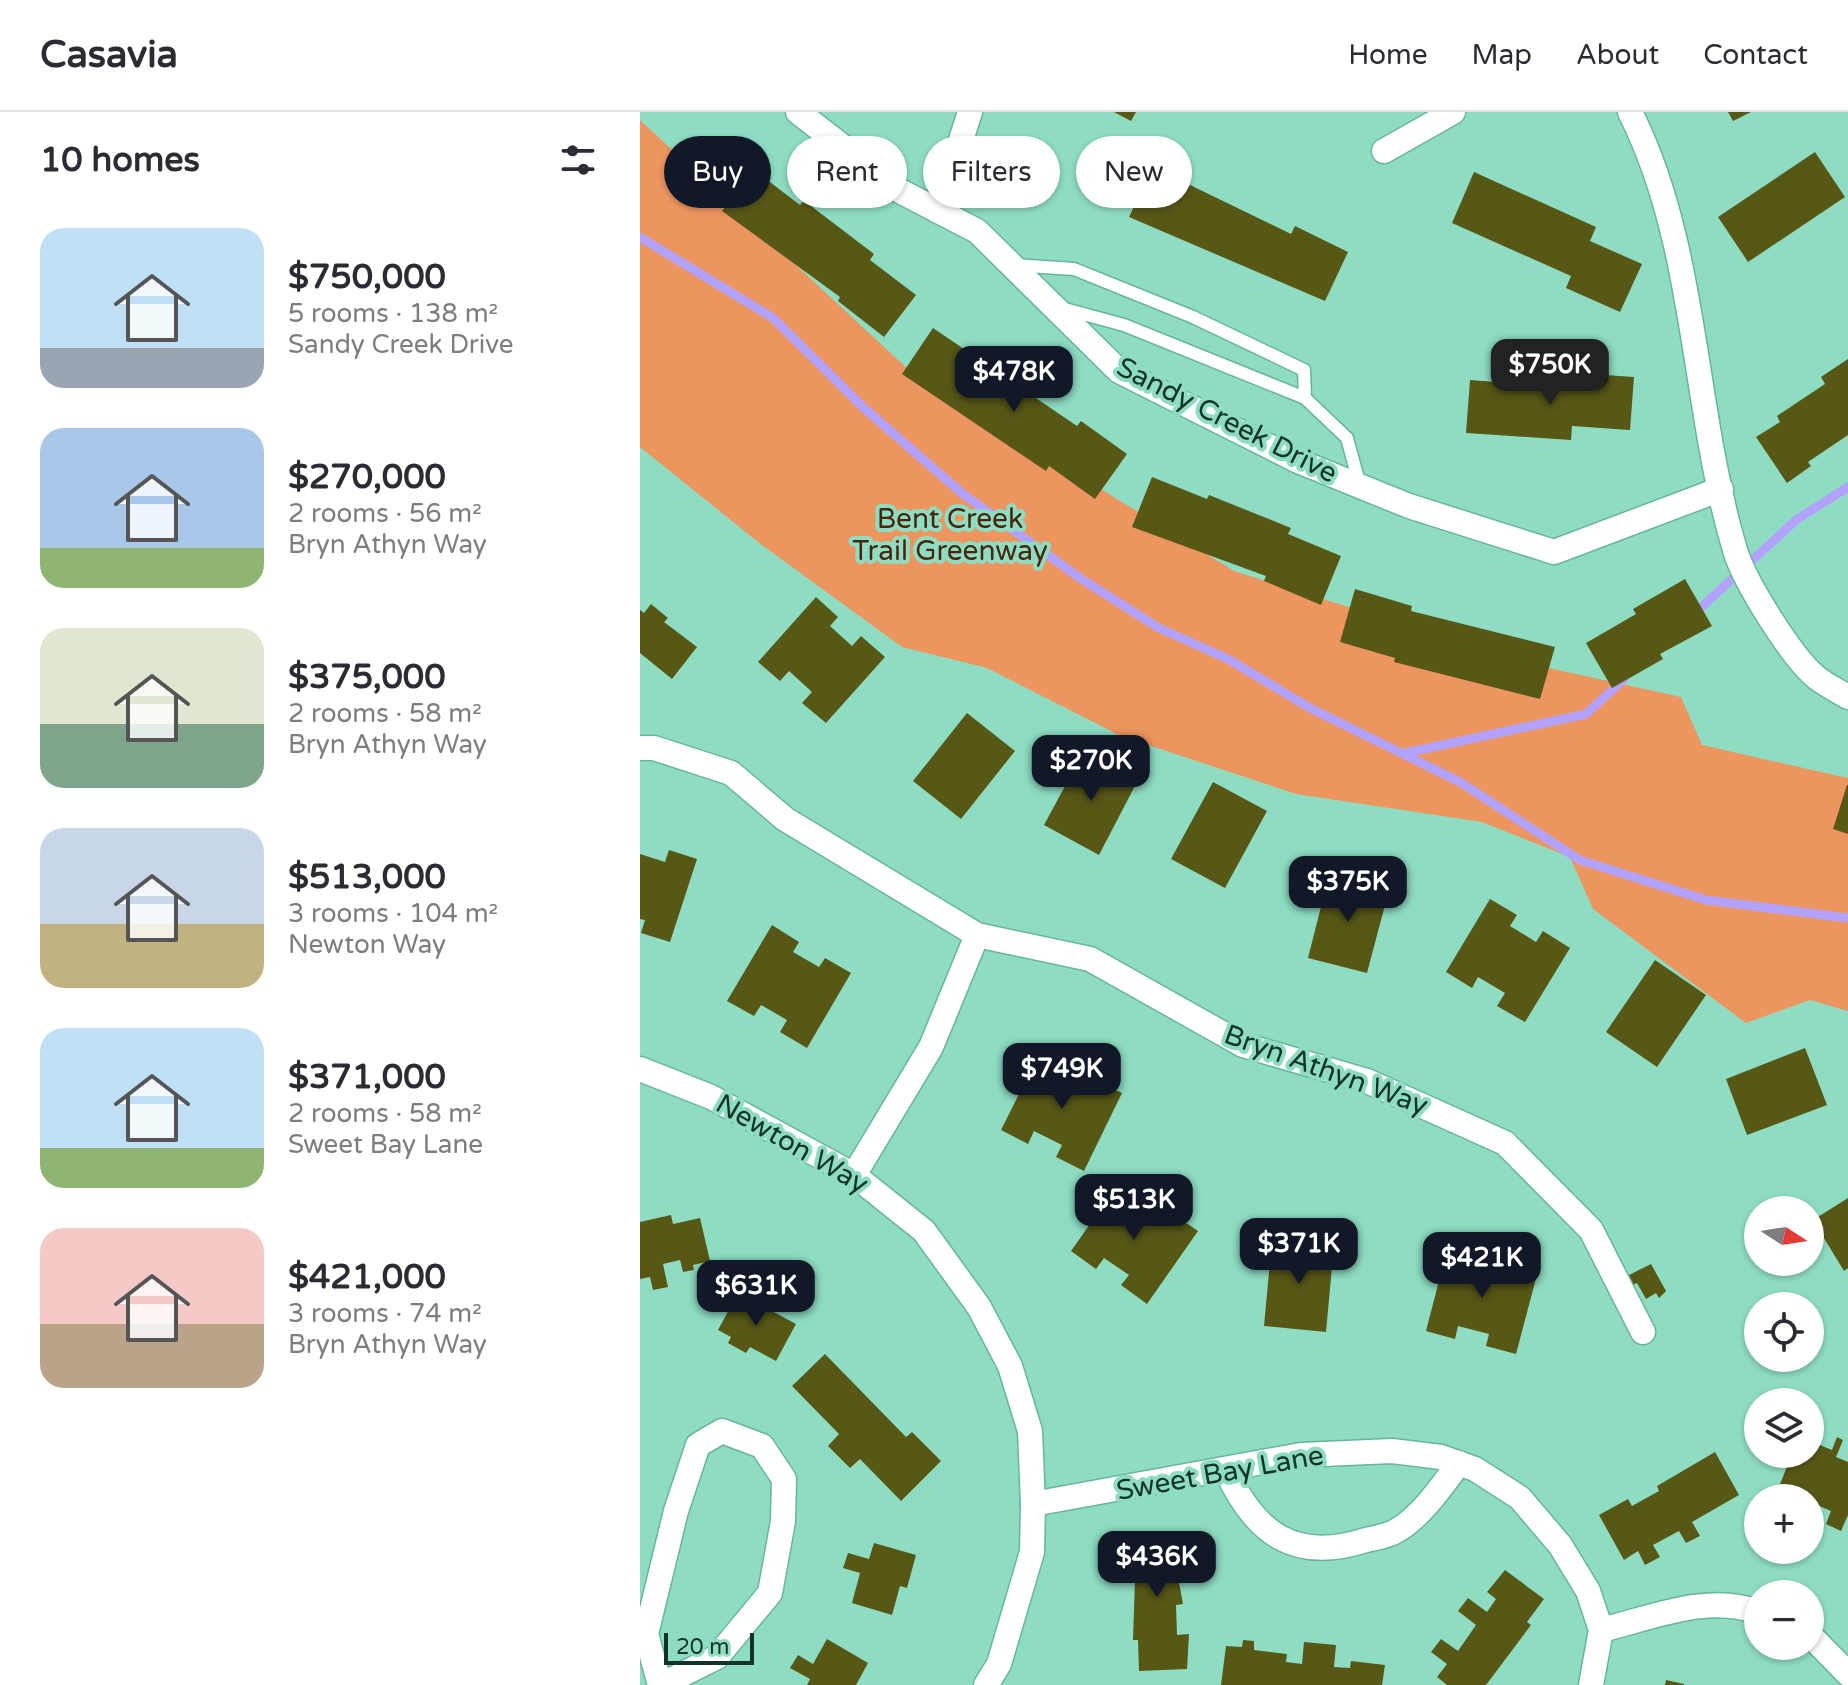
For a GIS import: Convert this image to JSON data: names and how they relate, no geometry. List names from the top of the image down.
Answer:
{
  "streets": {
    "street": [
      "Sandy Creek Drive",
      "Bryn Athyn Way",
      "Newton Way",
      "Sweet Bay Lane"
    ]
  },
  "crossings": [
    ["Newton Way", "Sweet Bay Lane"]
  ],
  "parks": ["Bent Creek Trail Greenway"],
  "scale_bar": "20 m",
  "north": "right",
  "page": {
    "header": "Casavia",
    "nav": [
      "Home",
      "Map",
      "About",
      "Contact"
    ],
    "heading": "10 homes",
    "chip": [
      "Buy",
      "Rent",
      "Filters",
      "New"
    ],
    "list": [
      {
        "name": "$750,000",
        "note": "5 rooms · 138 m² · Sandy Creek Drive"
      },
      {
        "name": "$270,000",
        "note": "2 rooms · 56 m² · Bryn Athyn Way"
      },
      {
        "name": "$375,000",
        "note": "2 rooms · 58 m² · Bryn Athyn Way"
      },
      {
        "name": "$513,000",
        "note": "3 rooms · 104 m² · Newton Way"
      },
      {
        "name": "$371,000",
        "note": "2 rooms · 58 m² · Sweet Bay Lane"
      },
      {
        "name": "$421,000",
        "note": "3 rooms · 74 m² · Bryn Athyn Way"
      }
    ],
    "price": [
      "$750K",
      "$478K",
      "$270K",
      "$375K",
      "$749K",
      "$513K",
      "$371K",
      "$421K",
      "$631K",
      "$436K"
    ],
    "map_buttons": ["+", "−"],
    "scale": "20 m"
  }
}
